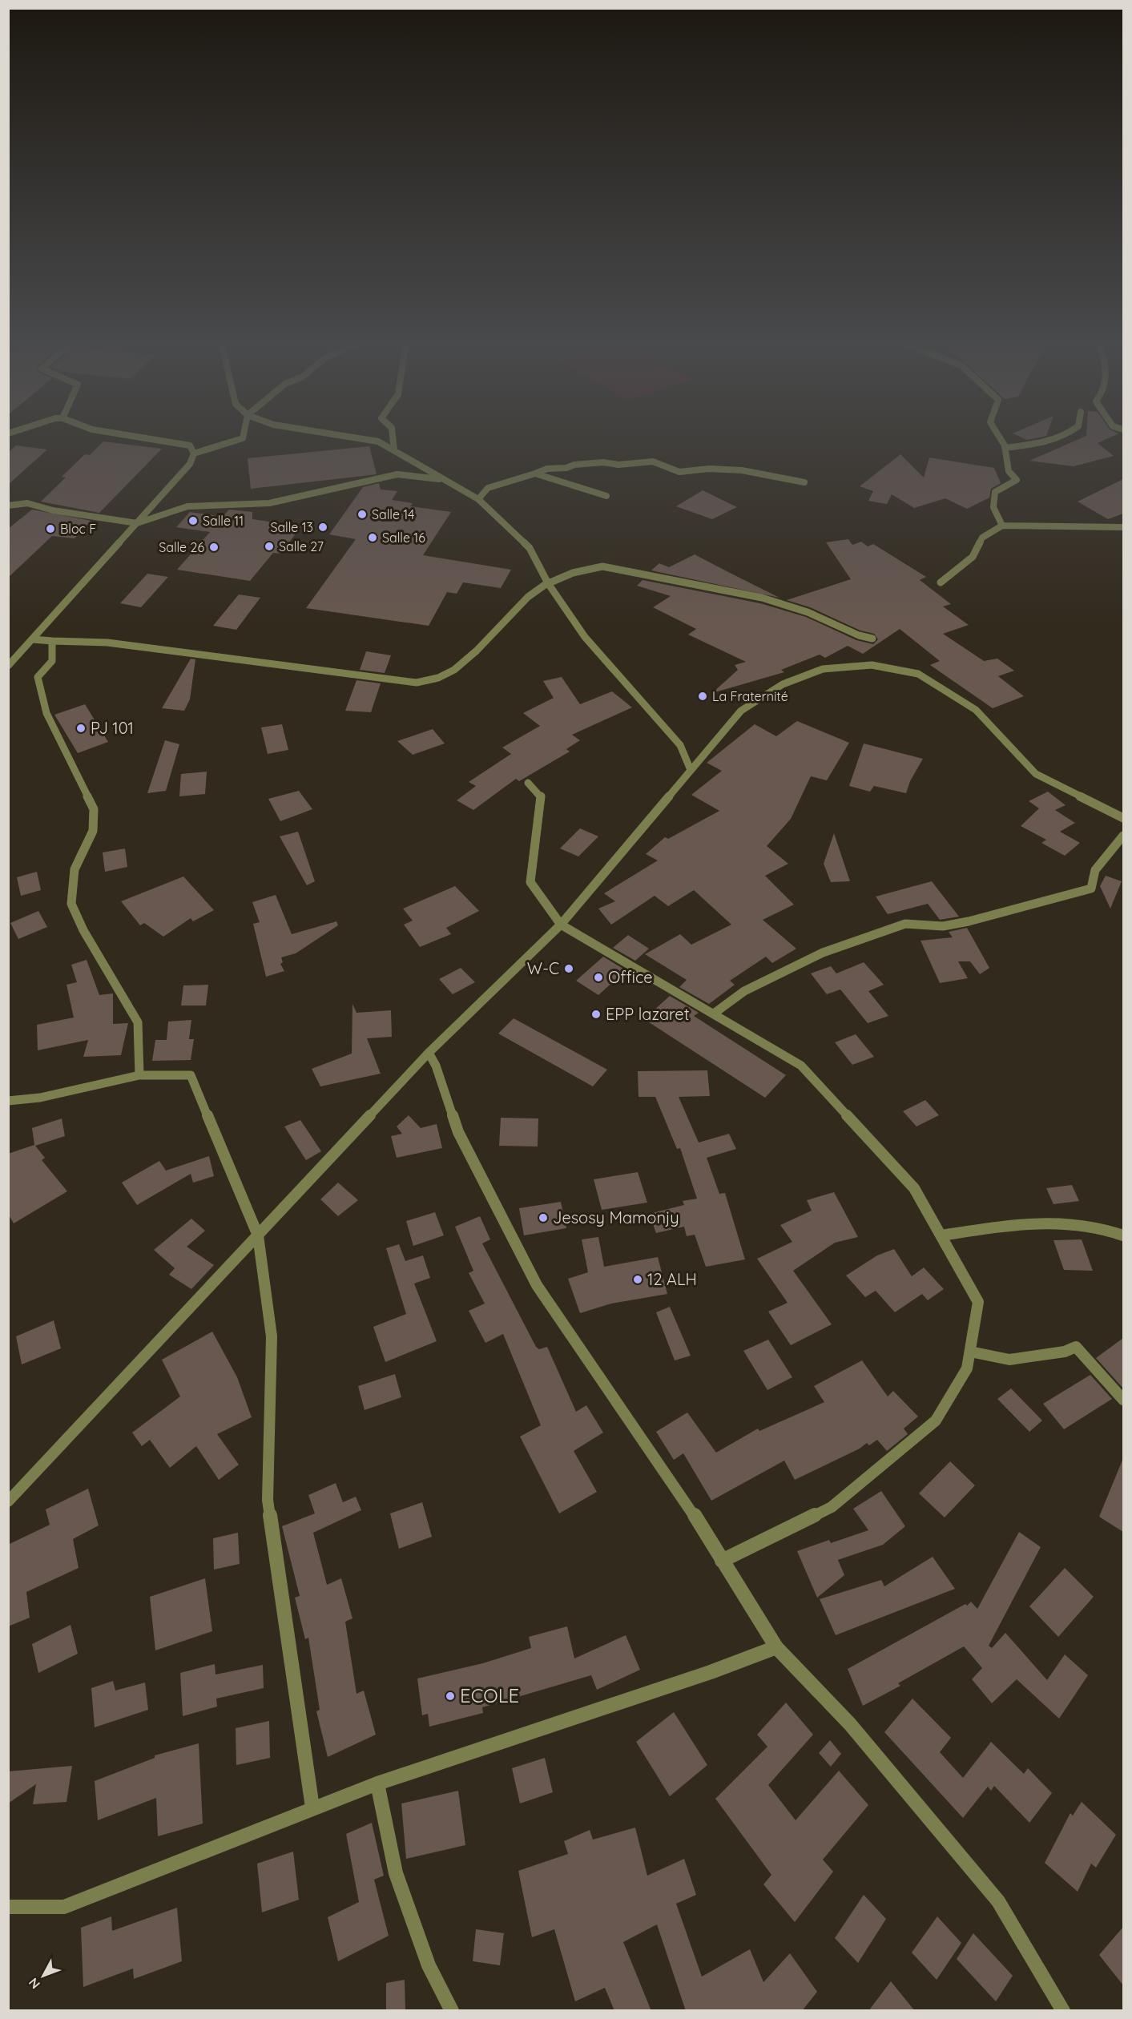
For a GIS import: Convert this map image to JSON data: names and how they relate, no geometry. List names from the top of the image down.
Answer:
{
  "places": [
    "Salle 14",
    "Salle 11",
    "Salle 13",
    "Bloc F",
    "Salle 16",
    "Salle 27",
    "Salle 26",
    "La Fraternité",
    "PJ 101",
    "W-C",
    "Office",
    "EPP lazaret",
    "Jesosy Mamonjy",
    "12 ALH",
    "ECOLE"
  ],
  "north": "bottom left"
}
